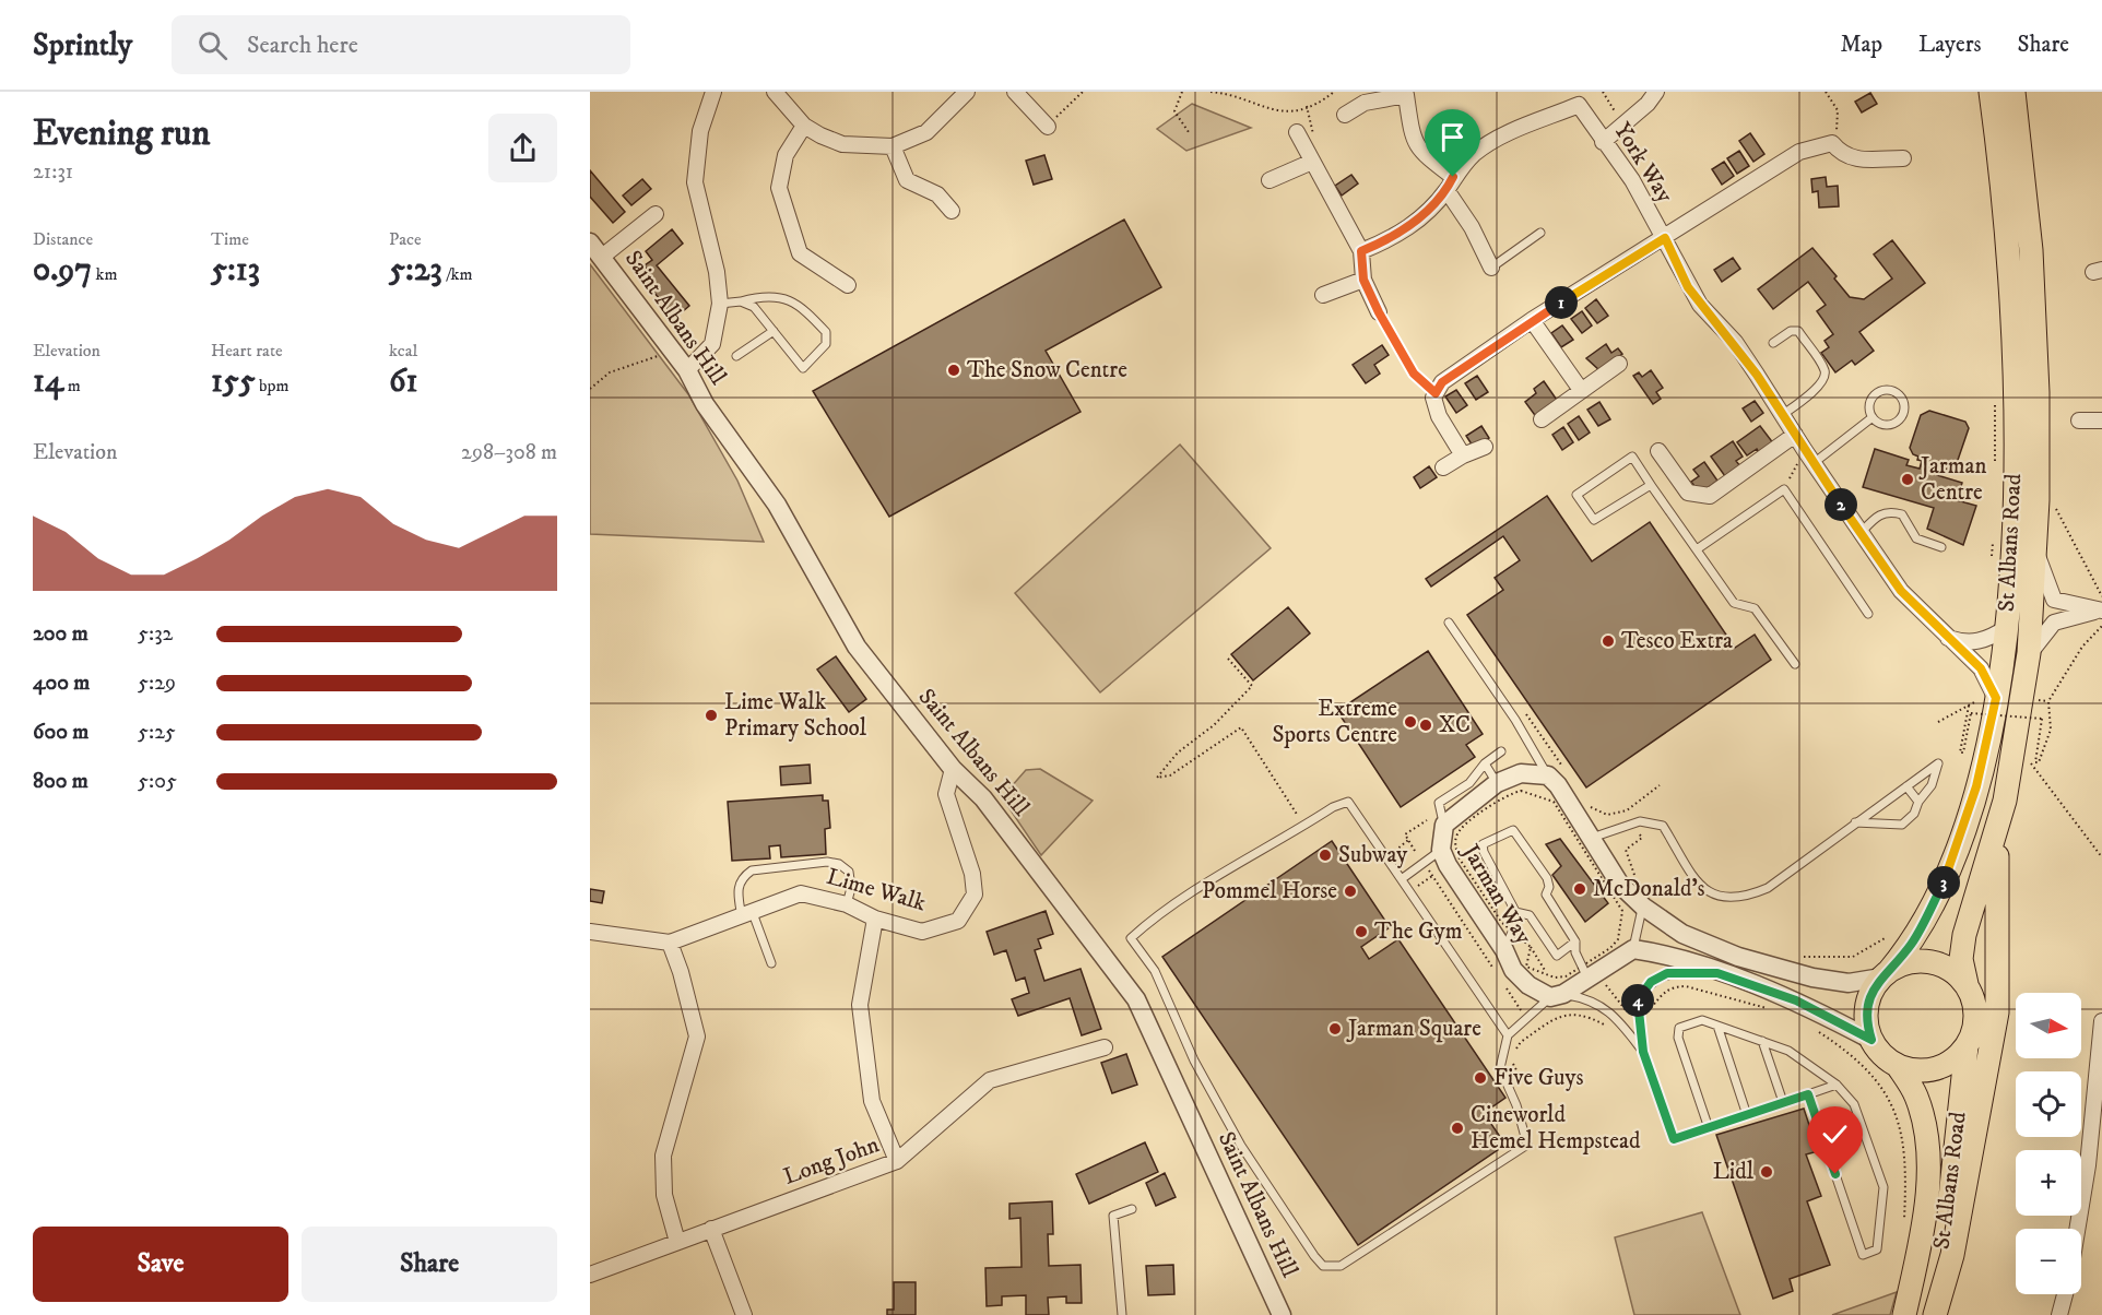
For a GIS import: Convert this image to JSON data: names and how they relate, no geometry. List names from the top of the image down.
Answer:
{
  "streets": {
    "main road": ["St Albans Road"],
    "street": [
      "York Way",
      "Saint Albans Hill",
      "Lime Walk",
      "Jarman Way",
      "Long John"
    ]
  },
  "crossings": [
    ["York Way", "St Albans Road"],
    ["Saint Albans Hill", "Lime Walk"]
  ],
  "places": [
    "The Snow Centre",
    "Jarman Centre",
    "Tesco Extra",
    "Lime Walk Primary School",
    "Extreme Sports Centre",
    "XC",
    "Subway",
    "McDonald's",
    "Pommel Horse",
    "The Gym",
    "Jarman Square",
    "Five Guys",
    "Cineworld Hemel Hempstead",
    "Lidl"
  ],
  "north": "right",
  "page": {
    "header": "Sprintly",
    "search": "Search here",
    "nav": ["Map", "Layers", "Share"],
    "heading": ["Evening run", "21:31"],
    "stats": [
      ["Distance", "0.97 km"],
      ["Time", "5:13"],
      ["Pace", "5:23 /km"],
      ["Elevation", "14 m"],
      ["Heart rate", "155 bpm"],
      ["kcal", "61"]
    ],
    "pins": [
      "1",
      "2",
      "3",
      "4"
    ],
    "chart": ["Elevation", "298–308 m"],
    "list": [
      {
        "name": "200 m",
        "note": "5:32"
      },
      {
        "name": "400 m",
        "note": "5:29"
      },
      {
        "name": "600 m",
        "note": "5:25"
      },
      {
        "name": "800 m",
        "note": "5:05"
      }
    ],
    "map_buttons": ["+", "−"],
    "buttons": ["Save", "Share"]
  }
}
